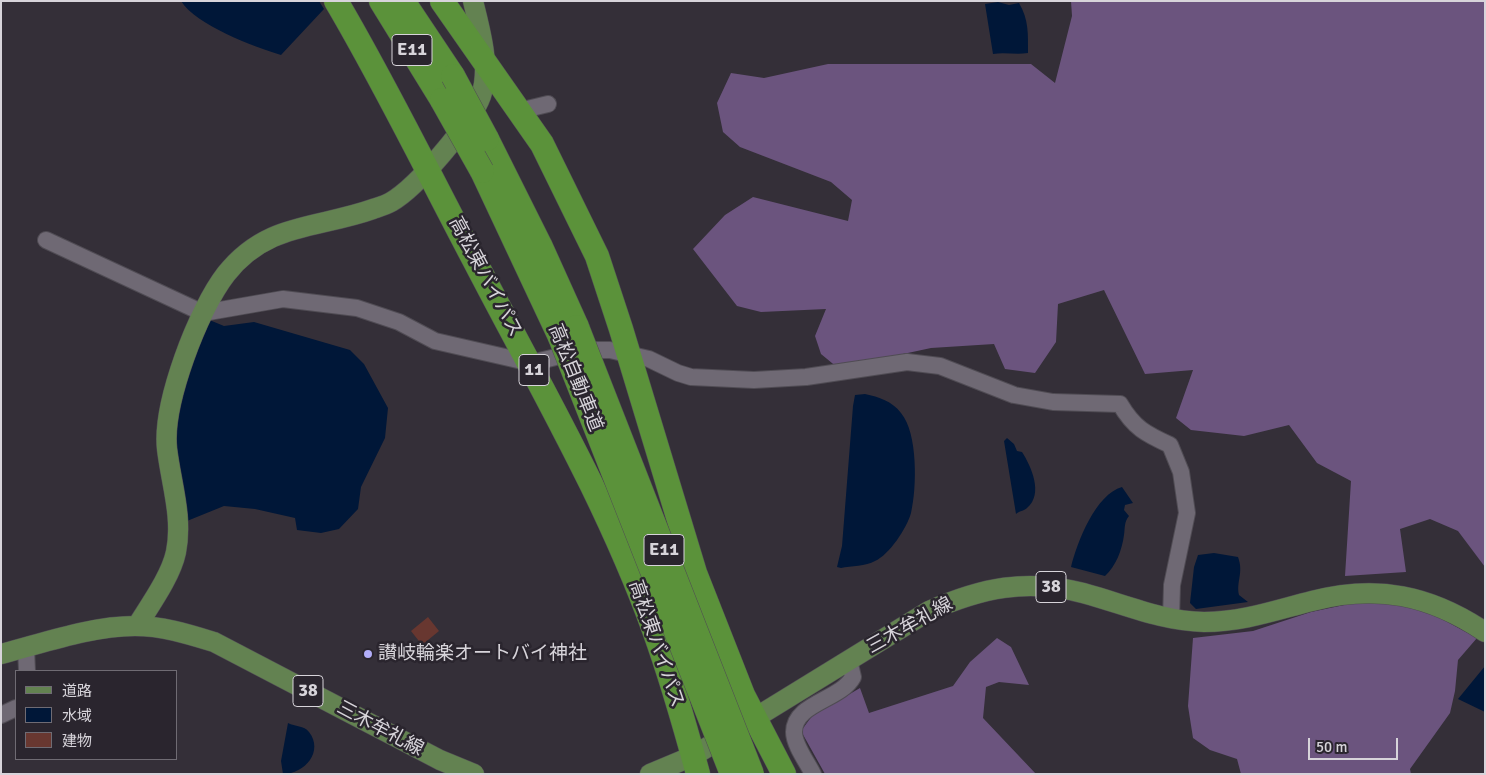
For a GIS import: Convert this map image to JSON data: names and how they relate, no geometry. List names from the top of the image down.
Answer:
{
  "streets": {
    "highway": [
      "E11",
      "高松東バイパス",
      "11",
      "高松自動車道"
    ],
    "main road": ["38", "三木牟礼線"]
  },
  "crossings": [
    ["高松東バイパス", "三木牟礼線"]
  ],
  "places": ["讃岐輪楽オートバイ神社"],
  "legend": ["道路", "水域", "建物"],
  "scale_bar": "50 m"
}
